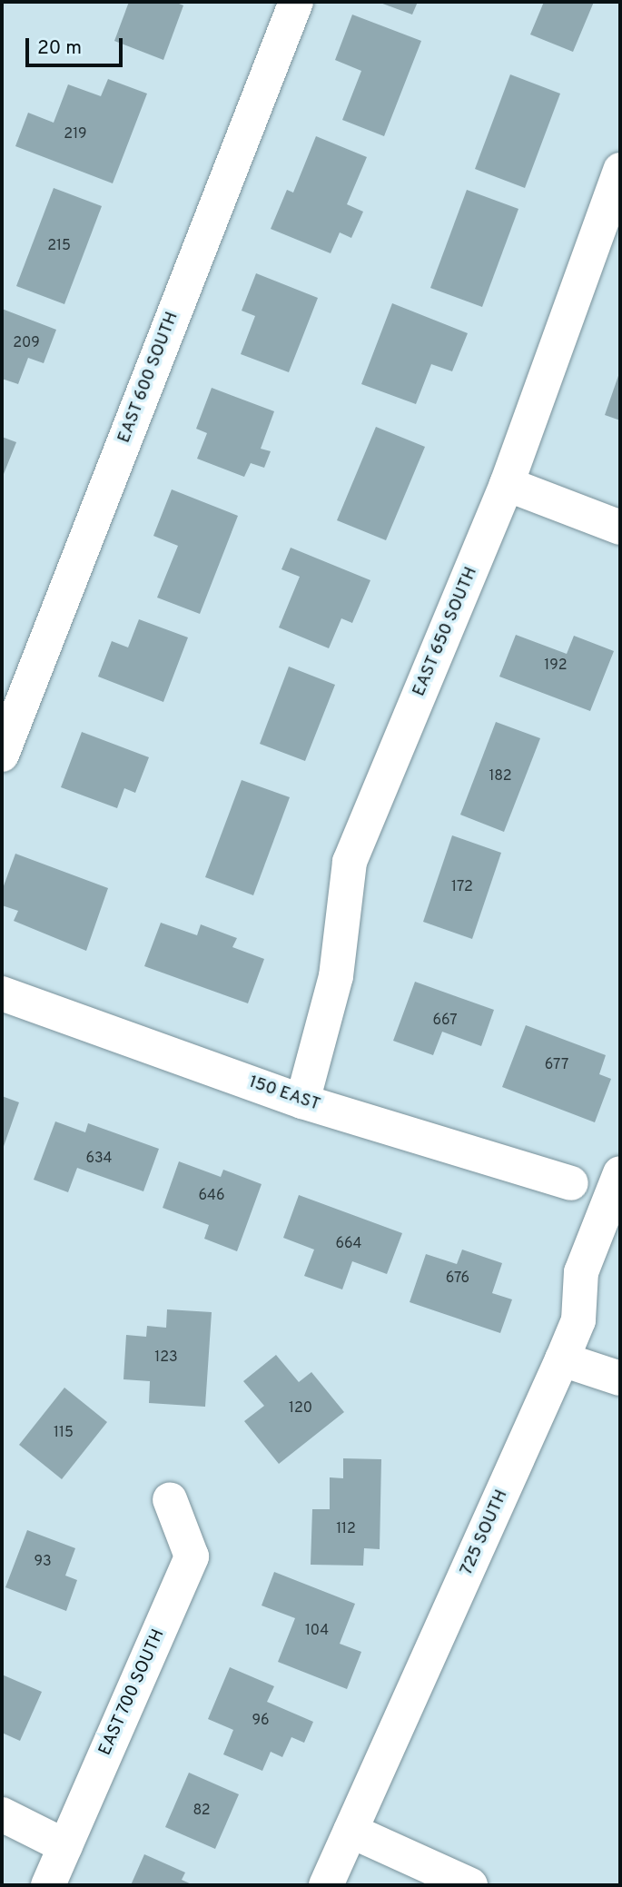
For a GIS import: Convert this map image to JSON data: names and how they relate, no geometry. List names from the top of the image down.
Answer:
{
  "streets": {
    "street": [
      "EAST 600 SOUTH",
      "EAST 650 SOUTH",
      "150 EAST",
      "725 SOUTH",
      "EAST 700 SOUTH"
    ]
  },
  "crossings": [
    ["EAST 650 SOUTH", "150 EAST"]
  ],
  "house_numbers": [
    "219",
    "215",
    "209",
    "192",
    "182",
    "172",
    "667",
    "677",
    "634",
    "646",
    "664",
    "676",
    "123",
    "120",
    "115",
    "112",
    "93",
    "104",
    "96",
    "82"
  ],
  "scale_bar": "20 m"
}
